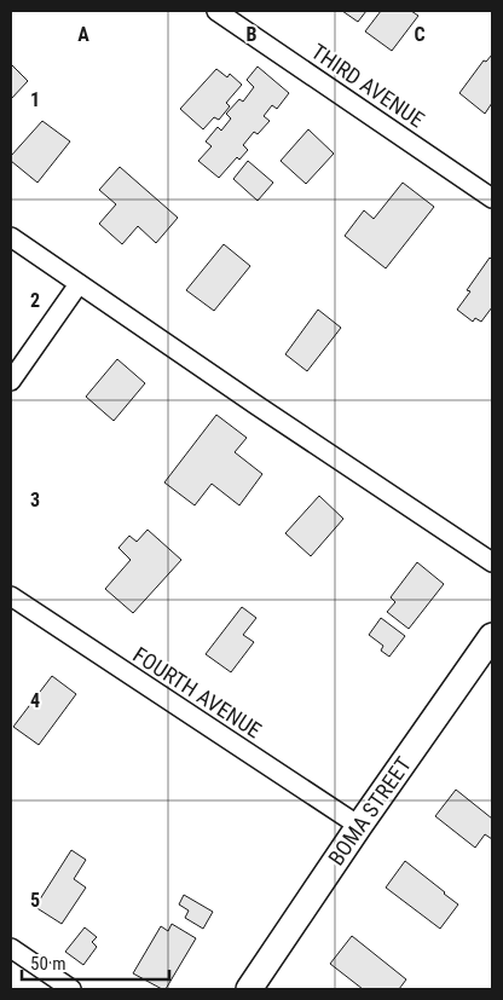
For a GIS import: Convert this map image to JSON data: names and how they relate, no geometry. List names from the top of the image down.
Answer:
{
  "streets": {
    "street": ["THIRD AVENUE", "FOURTH AVENUE", "BOMA STREET"]
  },
  "crossings": [
    ["FOURTH AVENUE", "BOMA STREET"]
  ],
  "scale_bar": "50 m",
  "grid": {
    "columns": ["A", "B", "C"],
    "rows": [
      "1",
      "2",
      "3",
      "4",
      "5"
    ]
  }
}
